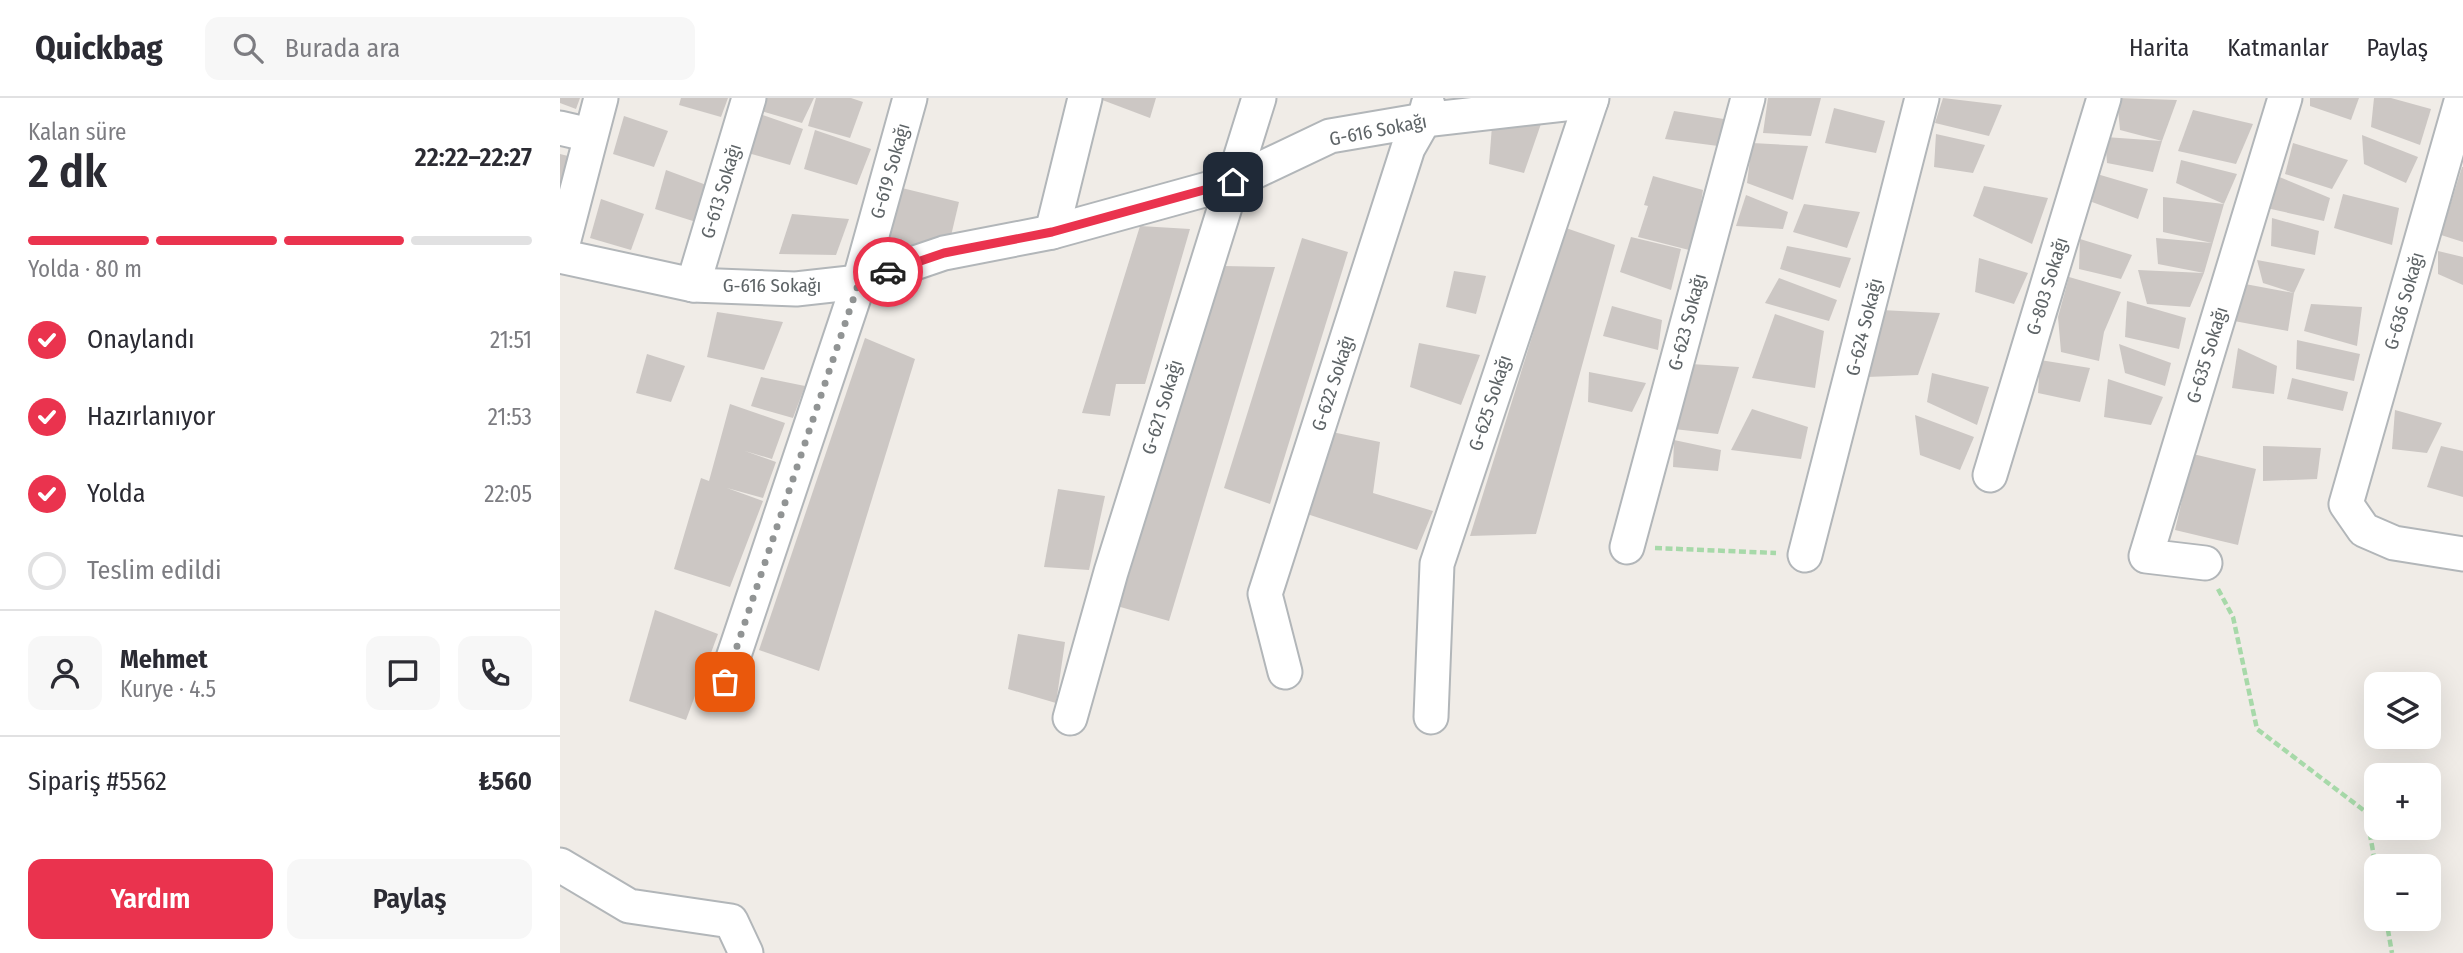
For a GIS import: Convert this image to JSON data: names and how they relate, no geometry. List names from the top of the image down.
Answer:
{
  "streets": {
    "street": [
      "G-616 Sokağı",
      "G-619 Sokağı",
      "G-613 Sokağı",
      "G-803 Sokağı",
      "G-636 Sokağı",
      "G-623 Sokağı",
      "G-624 Sokağı",
      "G-635 Sokağı",
      "G-622 Sokağı",
      "G-625 Sokağı",
      "G-621 Sokağı"
    ]
  },
  "crossings": [
    ["G-616 Sokağı", "G-619 Sokağı"],
    ["G-616 Sokağı", "G-613 Sokağı"],
    ["G-616 Sokağı", "G-622 Sokağı"],
    ["G-616 Sokağı", "G-625 Sokağı"],
    ["G-616 Sokağı", "G-621 Sokağı"]
  ],
  "page": {
    "header": "Quickbag",
    "search": "Burada ara",
    "nav": ["Harita", "Katmanlar", "Paylaş"],
    "heading": ["2 dk", "Kalan süre", "22:22–22:27"],
    "panel": [
      "Mehmet",
      "Kurye · 4.5",
      "Sipariş #5562",
      "₺560"
    ],
    "bar": "Yolda · 80 m",
    "list": [
      ["Onaylandı", "21:51"],
      ["Hazırlanıyor", "21:53"],
      ["Yolda", "22:05"],
      "Teslim edildi"
    ],
    "map_buttons": ["+", "−"],
    "buttons": ["Yardım", "Paylaş"]
  }
}
